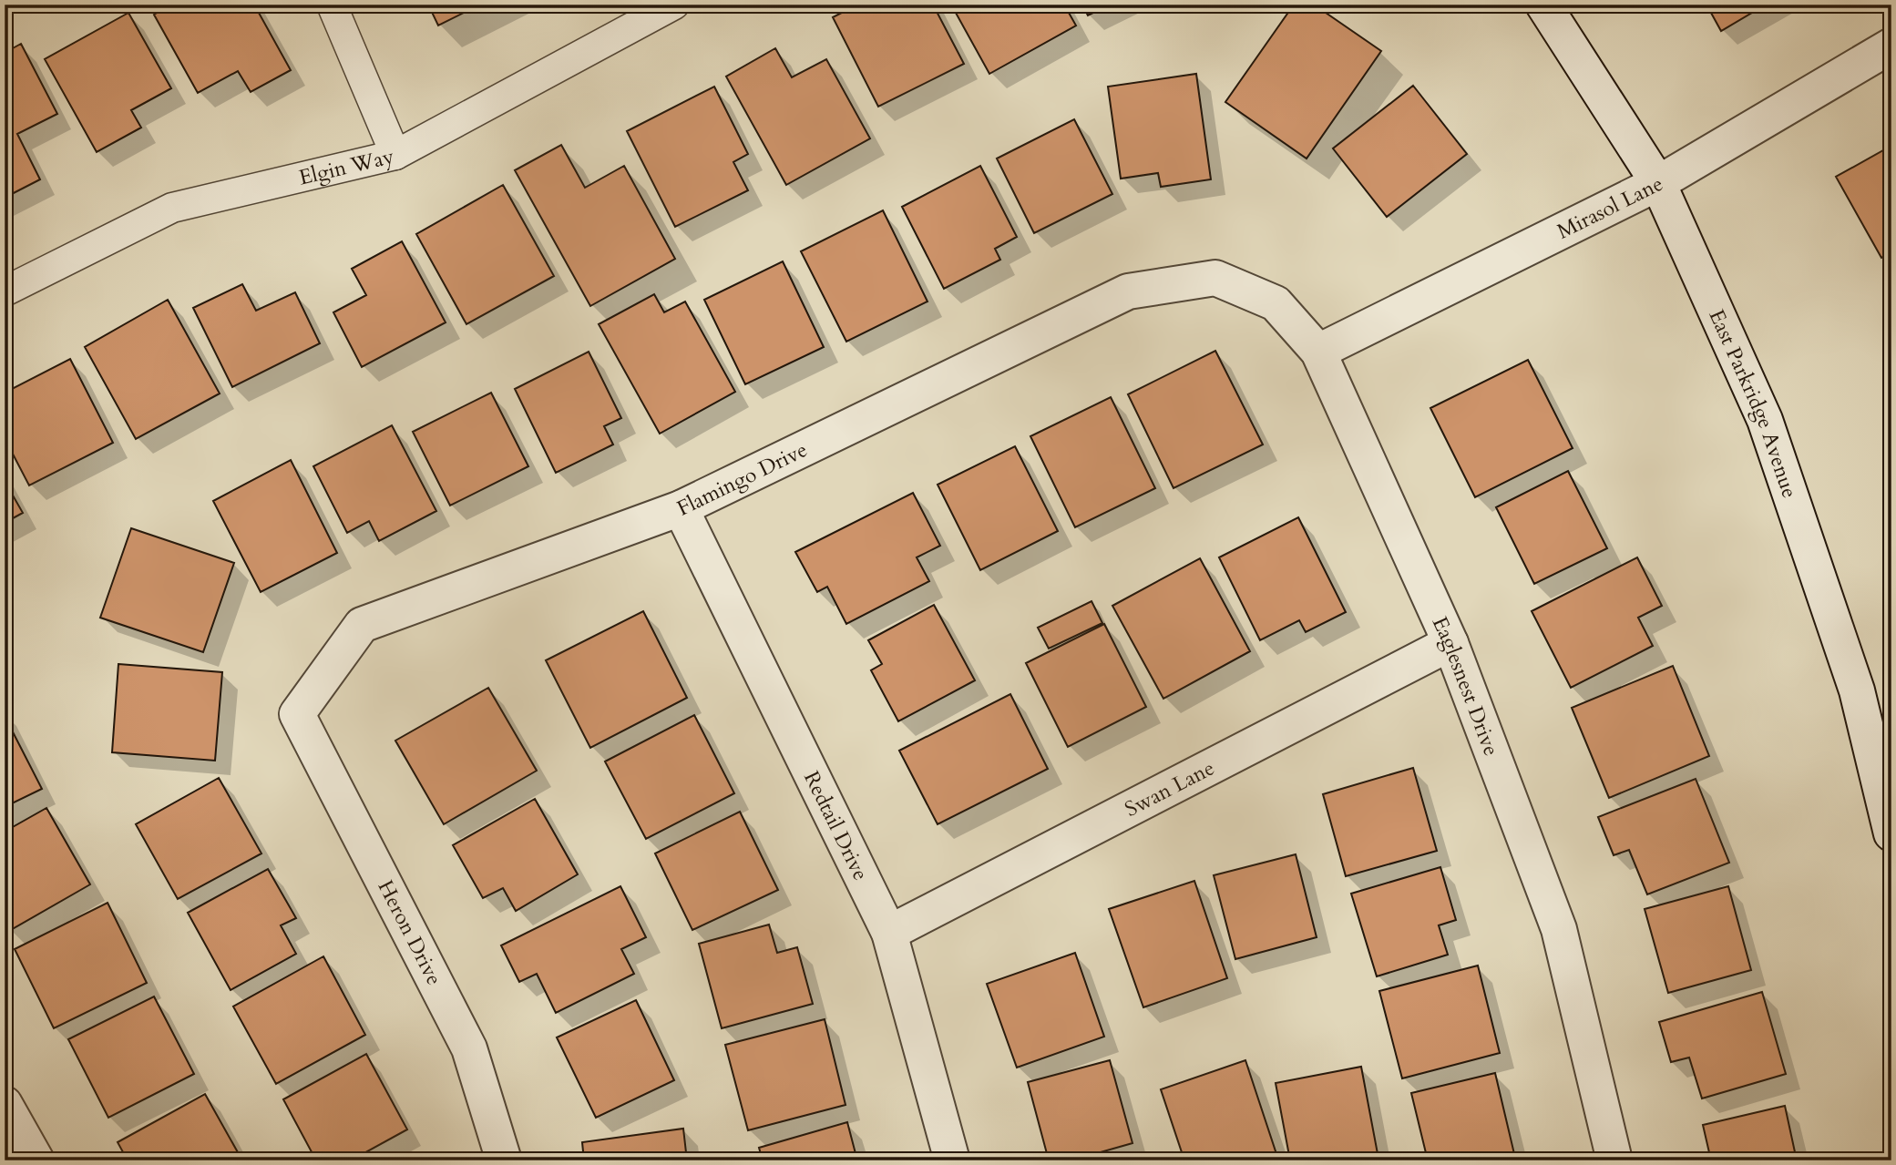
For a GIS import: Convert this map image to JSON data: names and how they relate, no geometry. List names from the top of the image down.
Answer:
{
  "streets": {
    "street": [
      "Mirasol Lane",
      "East Parkridge Avenue",
      "Flamingo Drive",
      "Eaglesnest Drive",
      "Swan Lane",
      "Redtail Drive",
      "Heron Drive"
    ],
    "lane": ["Elgin Way"]
  },
  "crossings": [
    ["Mirasol Lane", "East Parkridge Avenue"],
    ["Mirasol Lane", "Eaglesnest Drive"],
    ["Flamingo Drive", "Eaglesnest Drive"],
    ["Flamingo Drive", "Redtail Drive"],
    ["Flamingo Drive", "Heron Drive"],
    ["Eaglesnest Drive", "Swan Lane"],
    ["Swan Lane", "Redtail Drive"]
  ]
}
